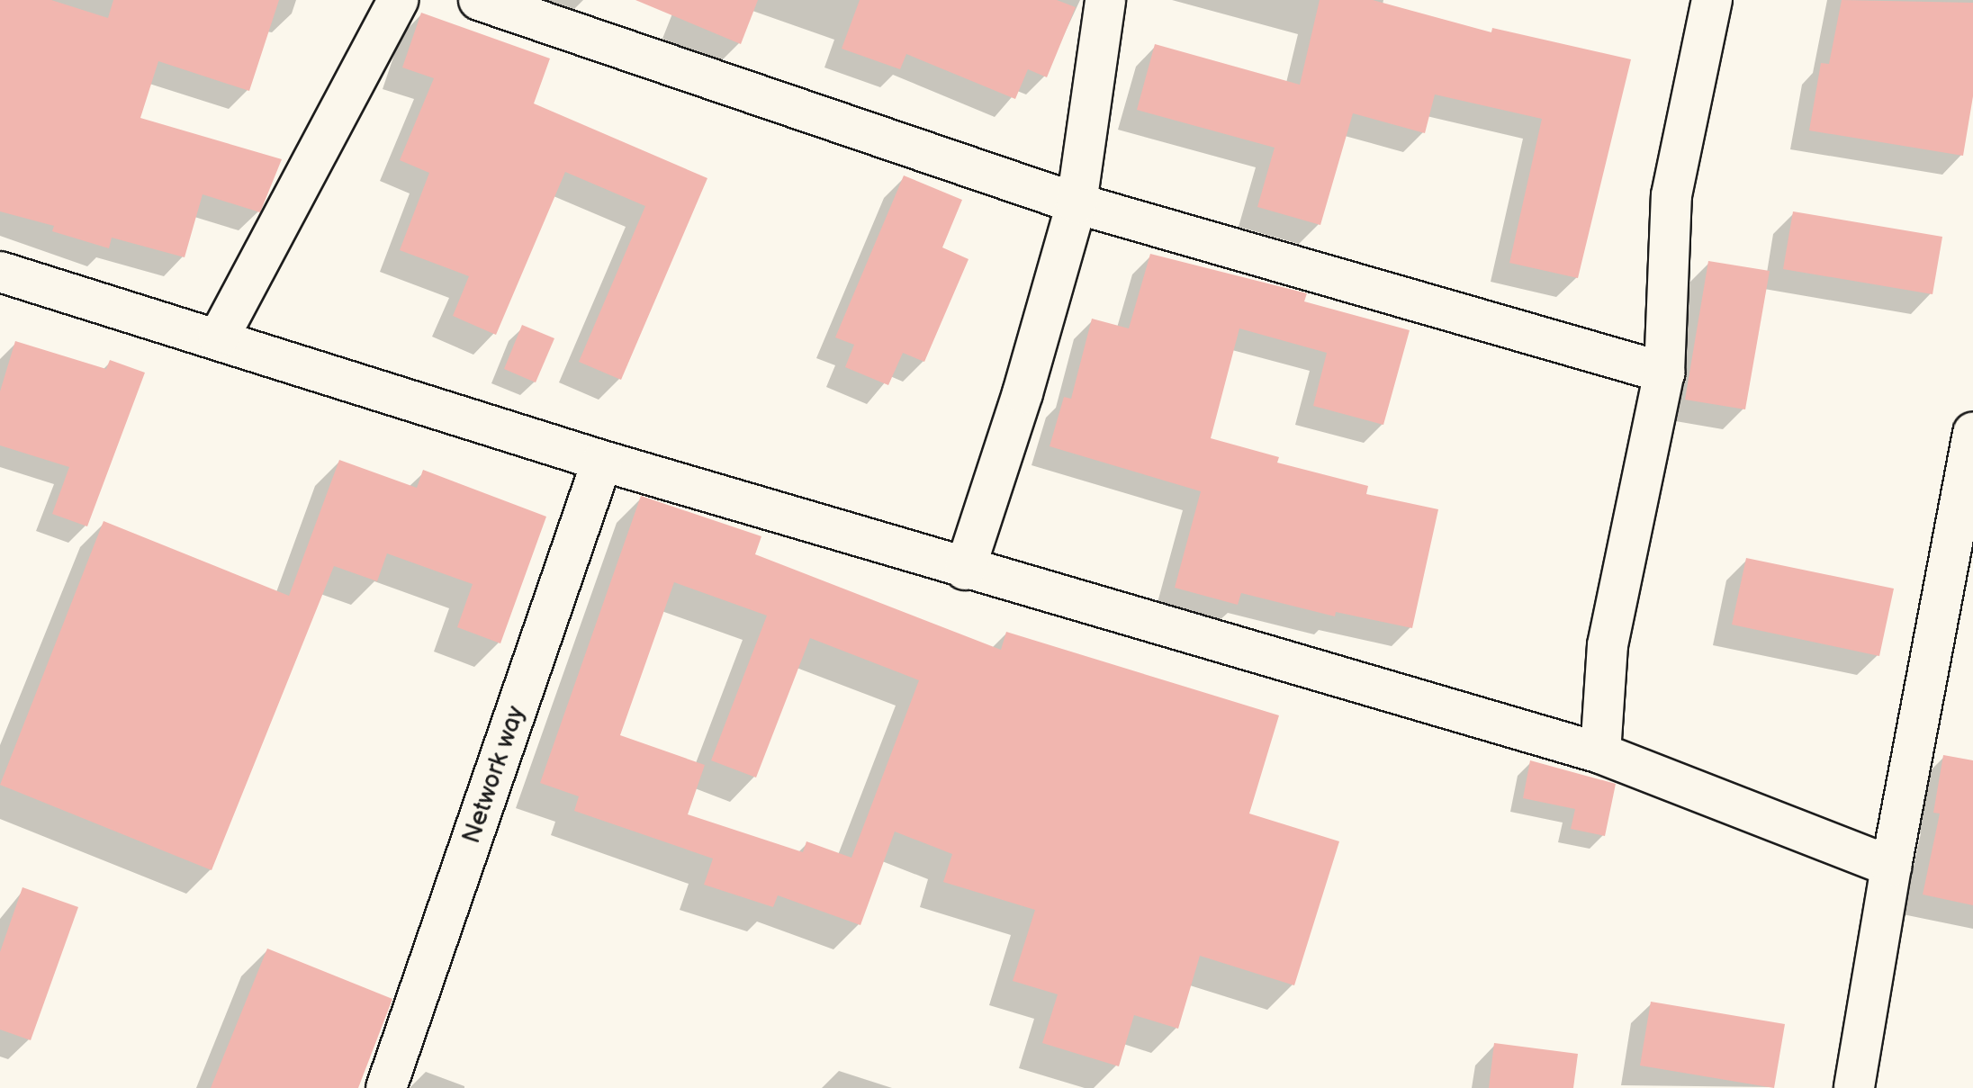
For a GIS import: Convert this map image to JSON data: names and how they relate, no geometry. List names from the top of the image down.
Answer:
{
  "streets": {
    "street": ["Network way"]
  }
}
